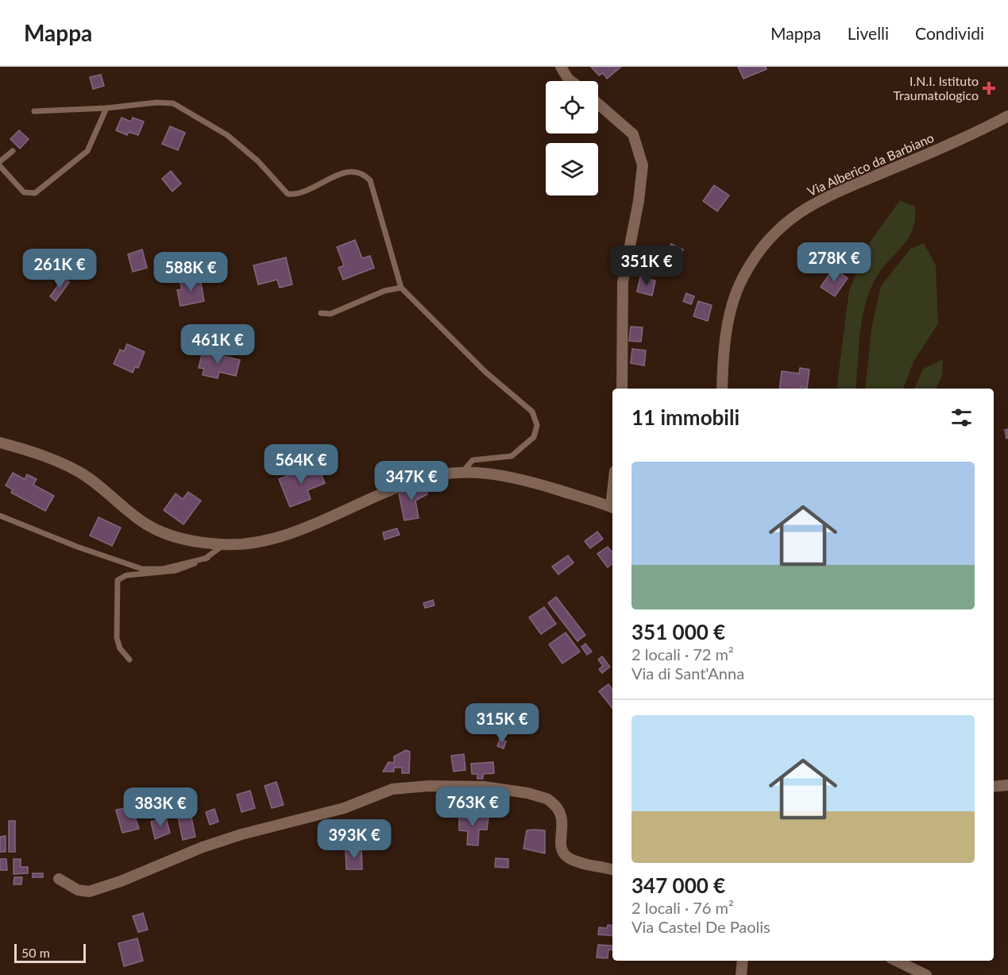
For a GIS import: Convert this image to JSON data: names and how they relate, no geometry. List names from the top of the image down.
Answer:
{
  "streets": {
    "street": ["Via Alberico da Barbiano"]
  },
  "places": {
    "health": ["I.N.I. Istituto Traumatologico"]
  },
  "scale_bar": "50 m",
  "page": {
    "header": "Mappa",
    "nav": ["Mappa", "Livelli", "Condividi"],
    "price": [
      "278K €",
      "351K €",
      "261K €",
      "588K €",
      "461K €",
      "564K €",
      "347K €",
      "315K €",
      "763K €",
      "383K €",
      "393K €"
    ],
    "heading": "11 immobili",
    "list": [
      {
        "name": "351 000 €",
        "note": "2 locali · 72 m² · Via di Sant'Anna"
      },
      {
        "name": "347 000 €",
        "note": "2 locali · 76 m² · Via Castel De Paolis"
      }
    ],
    "scale": "50 m"
  }
}
